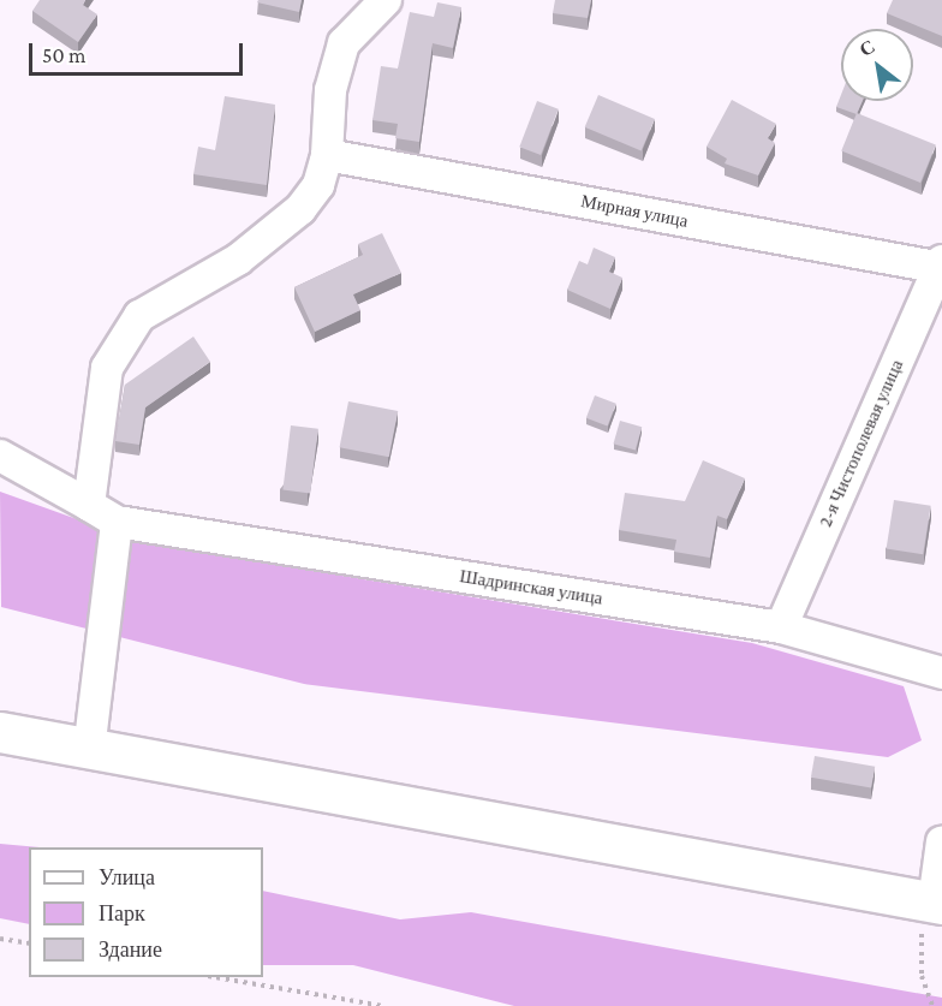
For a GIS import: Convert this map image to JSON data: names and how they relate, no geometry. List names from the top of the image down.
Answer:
{
  "streets": {
    "street": ["Мирная улица", "2-я Чистополевая улица", "Шадринская улица"]
  },
  "crossings": [
    ["Мирная улица", "2-я Чистополевая улица"],
    ["2-я Чистополевая улица", "Шадринская улица"]
  ],
  "legend": ["Улица", "Парк", "Здание"],
  "scale_bar": "50 m",
  "north": "top left"
}
